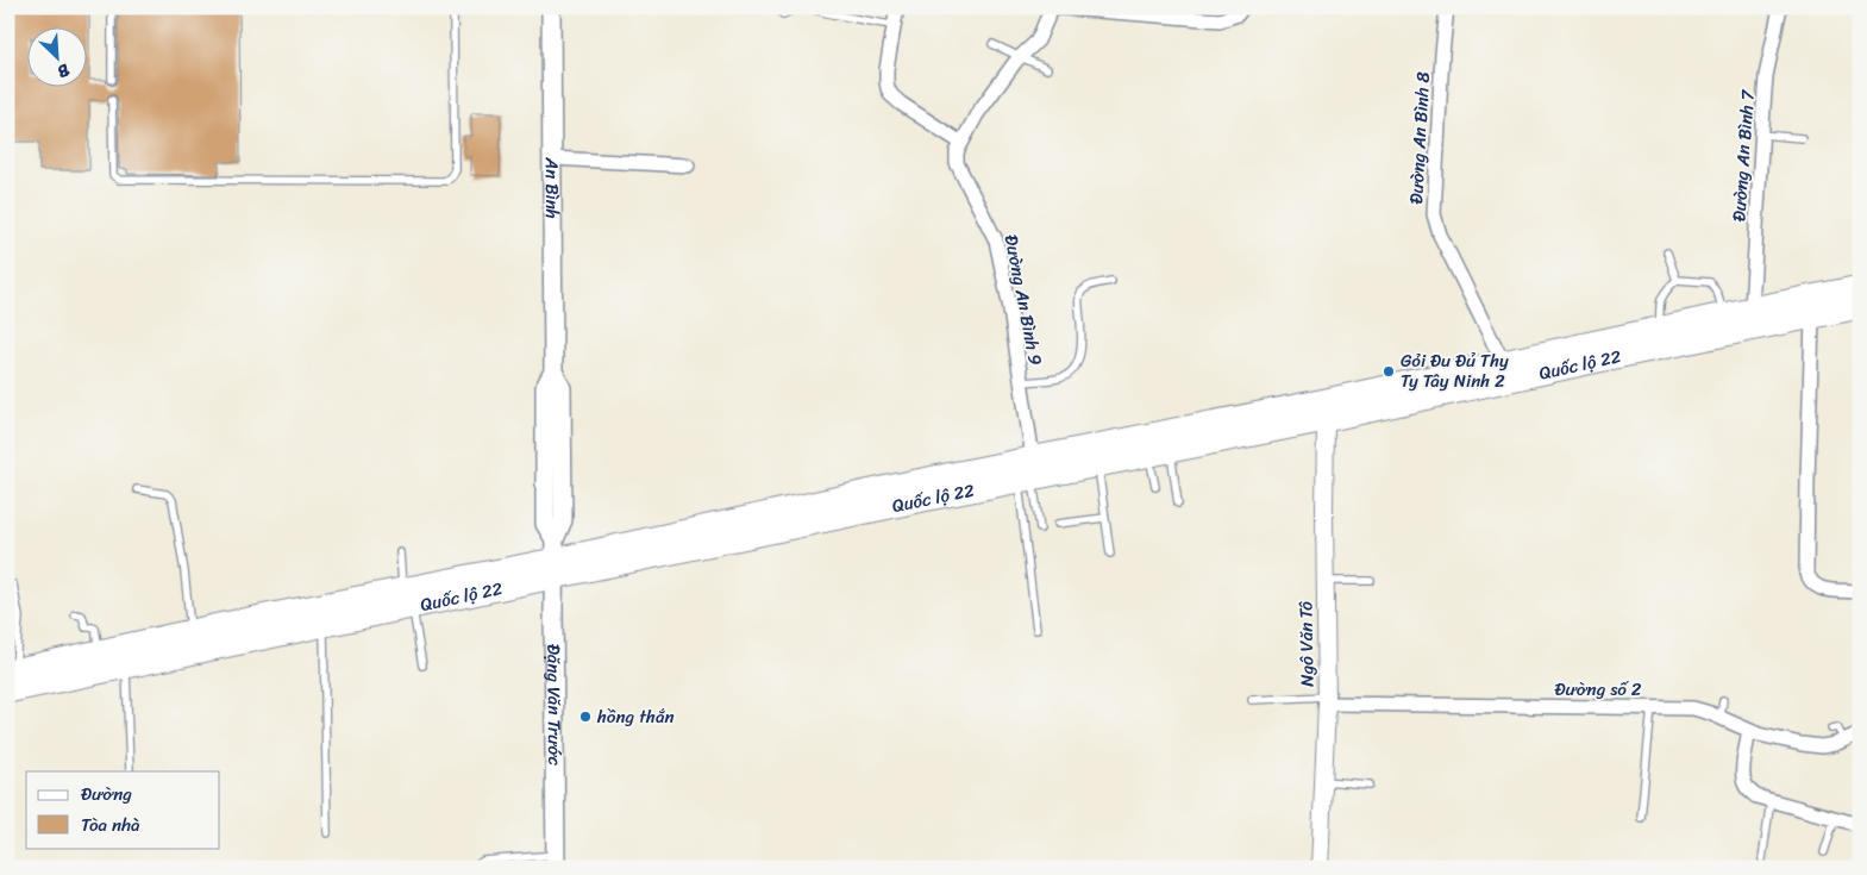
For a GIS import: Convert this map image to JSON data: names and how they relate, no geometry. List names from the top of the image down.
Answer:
{
  "streets": {
    "highway": ["Quốc lộ 22"],
    "main road": ["An Bình", "Đặng Văn Trước"],
    "street": [
      "Đường An Bình 8",
      "Đường An Bình 7",
      "Đường An Bình 9",
      "Ngô Văn Tô",
      "Đường số 2"
    ]
  },
  "crossings": [
    ["Đường An Bình 8", "Quốc lộ 22"],
    ["Đường An Bình 7", "Quốc lộ 22"],
    ["An Bình", "Quốc lộ 22"],
    ["An Bình", "Đặng Văn Trước"],
    ["Đường An Bình 9", "Quốc lộ 22"],
    ["Quốc lộ 22", "Ngô Văn Tô"],
    ["Quốc lộ 22", "Đặng Văn Trước"],
    ["Ngô Văn Tô", "Đường số 2"]
  ],
  "places": ["Gỏi Đu Đủ Thy Ty Tây Ninh 2", "hồng thắn"],
  "legend": ["Đường", "Tòa nhà"],
  "north": "bottom right"
}
